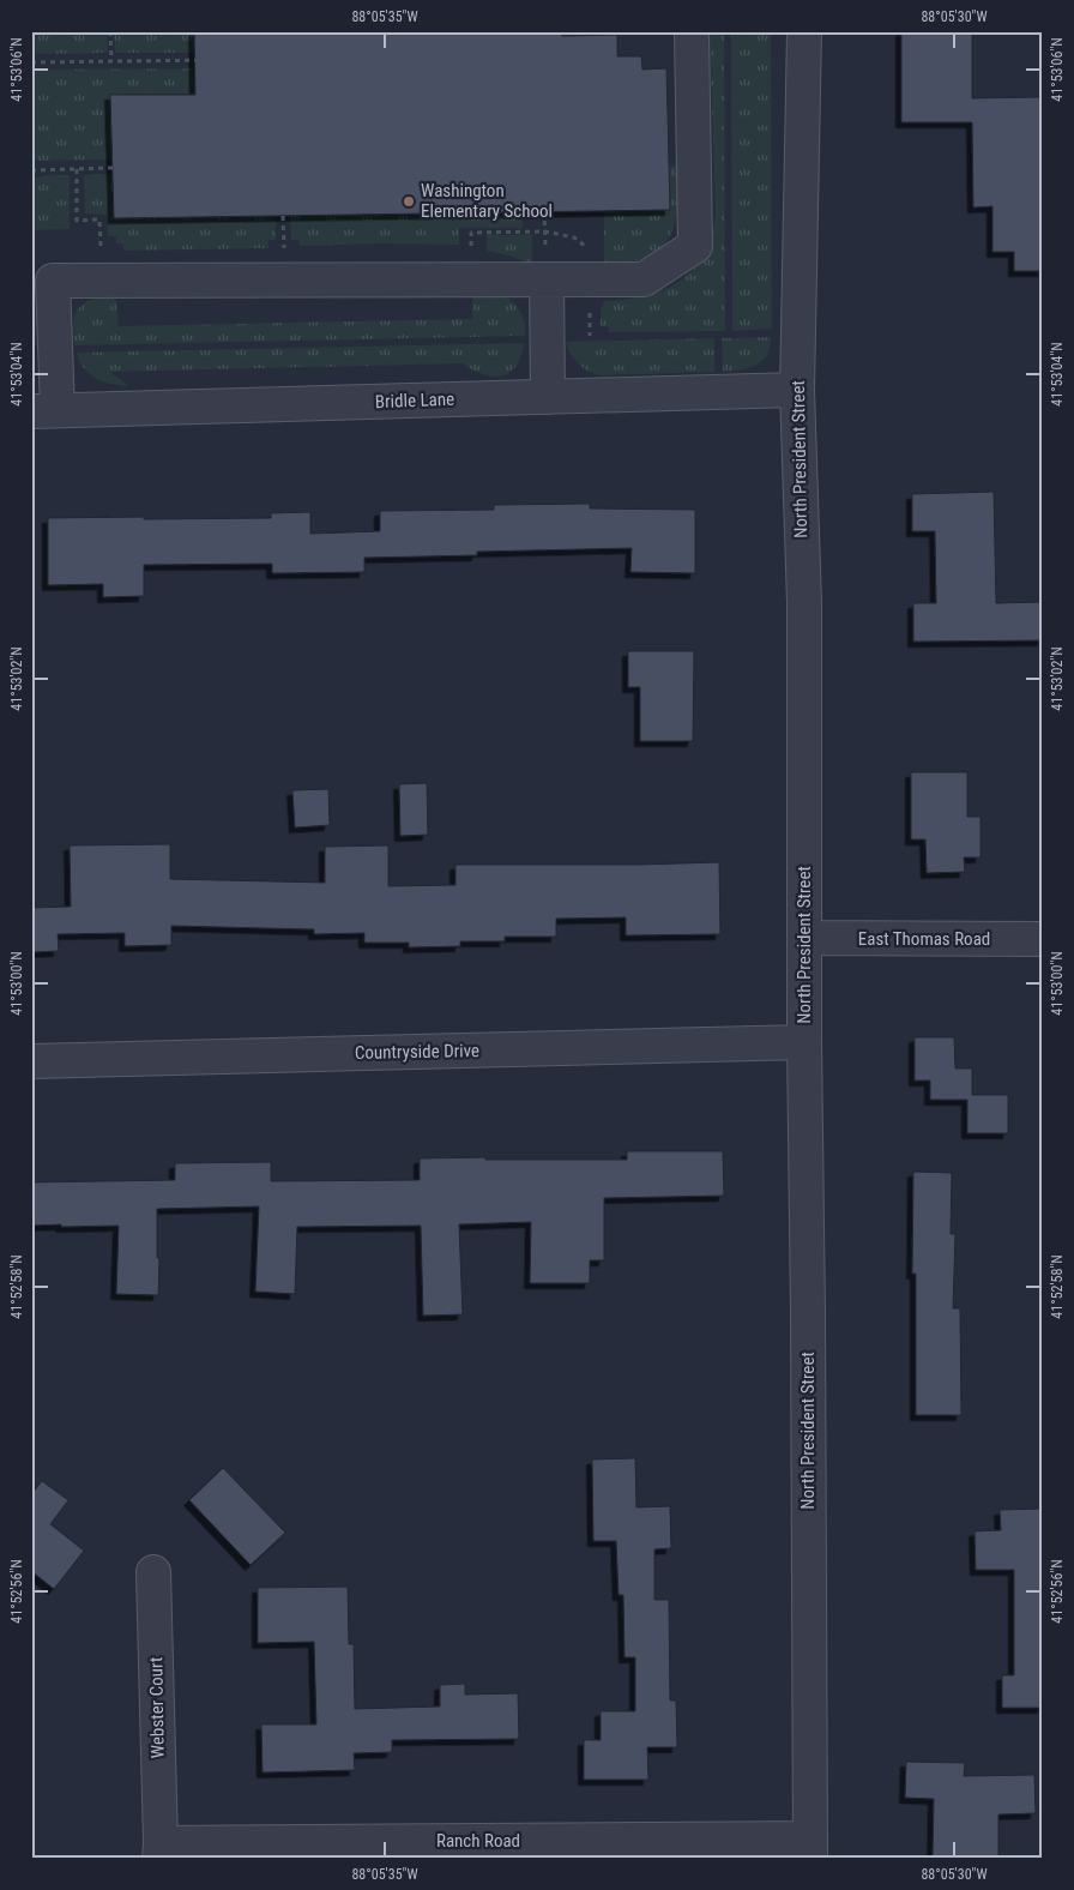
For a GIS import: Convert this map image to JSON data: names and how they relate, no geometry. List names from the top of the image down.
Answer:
{
  "streets": {
    "street": [
      "Bridle Lane",
      "North President Street",
      "East Thomas Road",
      "Countryside Drive",
      "Webster Court",
      "Ranch Road"
    ]
  },
  "crossings": [
    ["Bridle Lane", "North President Street"],
    ["North President Street", "East Thomas Road"],
    ["North President Street", "Countryside Drive"],
    ["North President Street", "Ranch Road"],
    ["Webster Court", "Ranch Road"]
  ],
  "places": ["Washington Elementary School"],
  "coordinates": [
    "88°05'35\"W",
    "88°05'30\"W",
    "41°53'06\"N",
    "41°53'04\"N",
    "41°53'02\"N",
    "41°53'00\"N",
    "41°52'58\"N",
    "41°52'56\"N"
  ]
}
